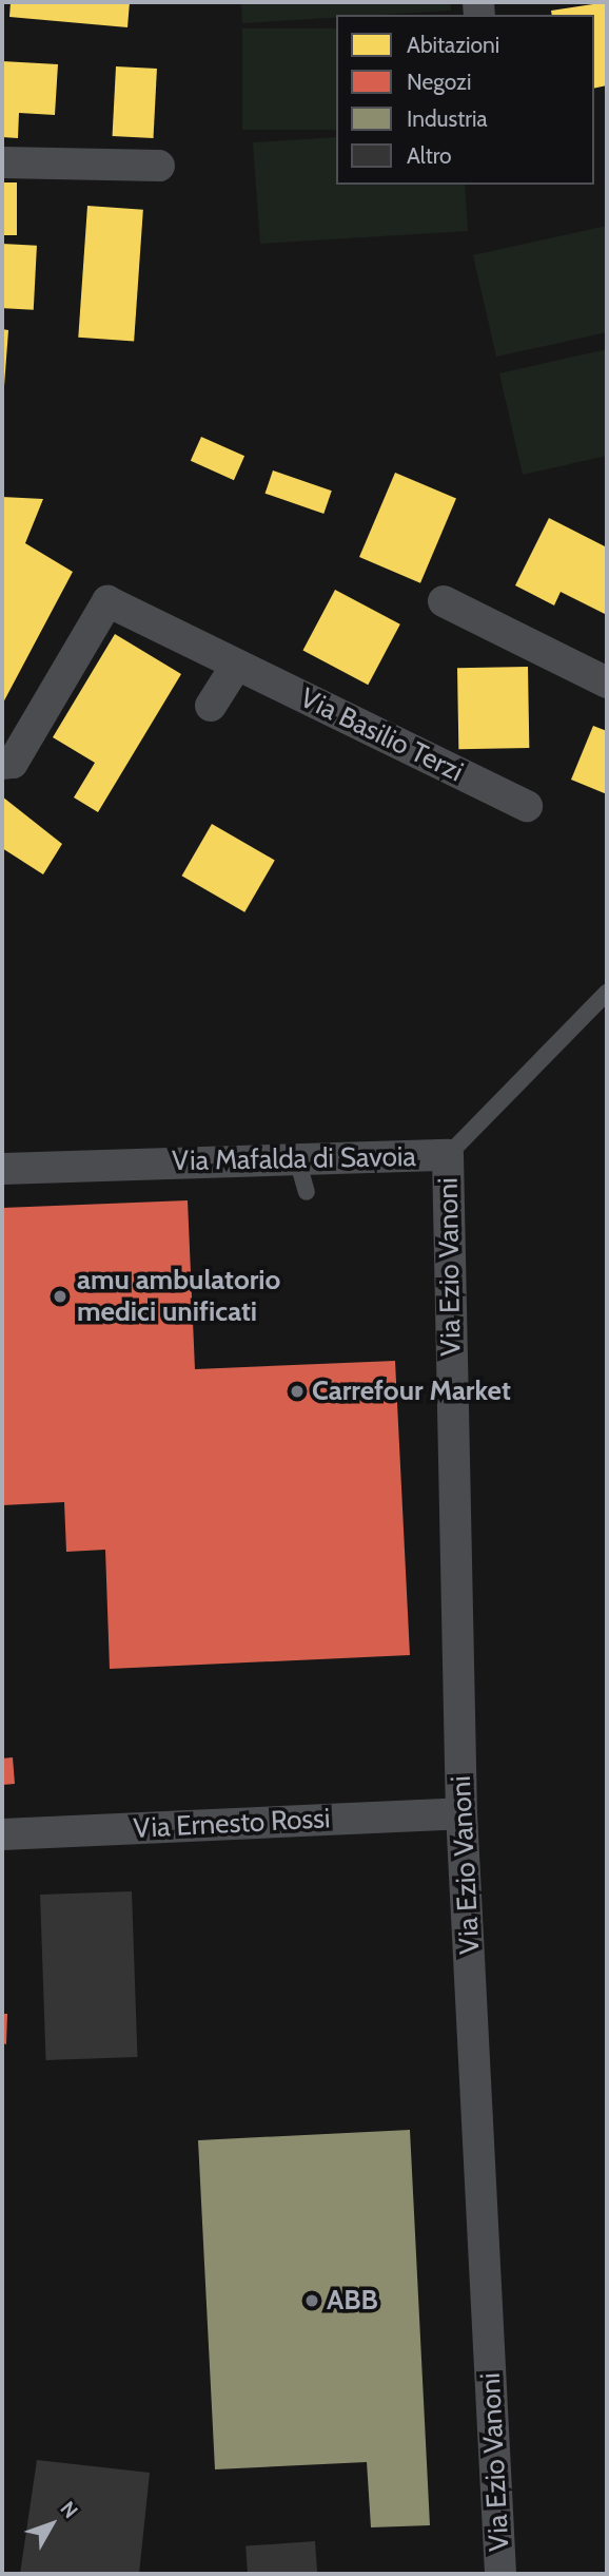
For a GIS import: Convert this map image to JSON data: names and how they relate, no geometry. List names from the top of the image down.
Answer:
{
  "streets": {
    "street": [
      "Via Basilio Terzi",
      "Via Mafalda di Savoia",
      "Via Ezio Vanoni",
      "Via Ernesto Rossi"
    ]
  },
  "crossings": [
    ["Via Mafalda di Savoia", "Via Ezio Vanoni"],
    ["Via Ezio Vanoni", "Via Ernesto Rossi"]
  ],
  "places": ["amu ambulatorio medici unificati", "Carrefour Market", "ABB"],
  "legend": [
    "Abitazioni",
    "Negozi",
    "Industria",
    "Altro"
  ],
  "north": "top right"
}
